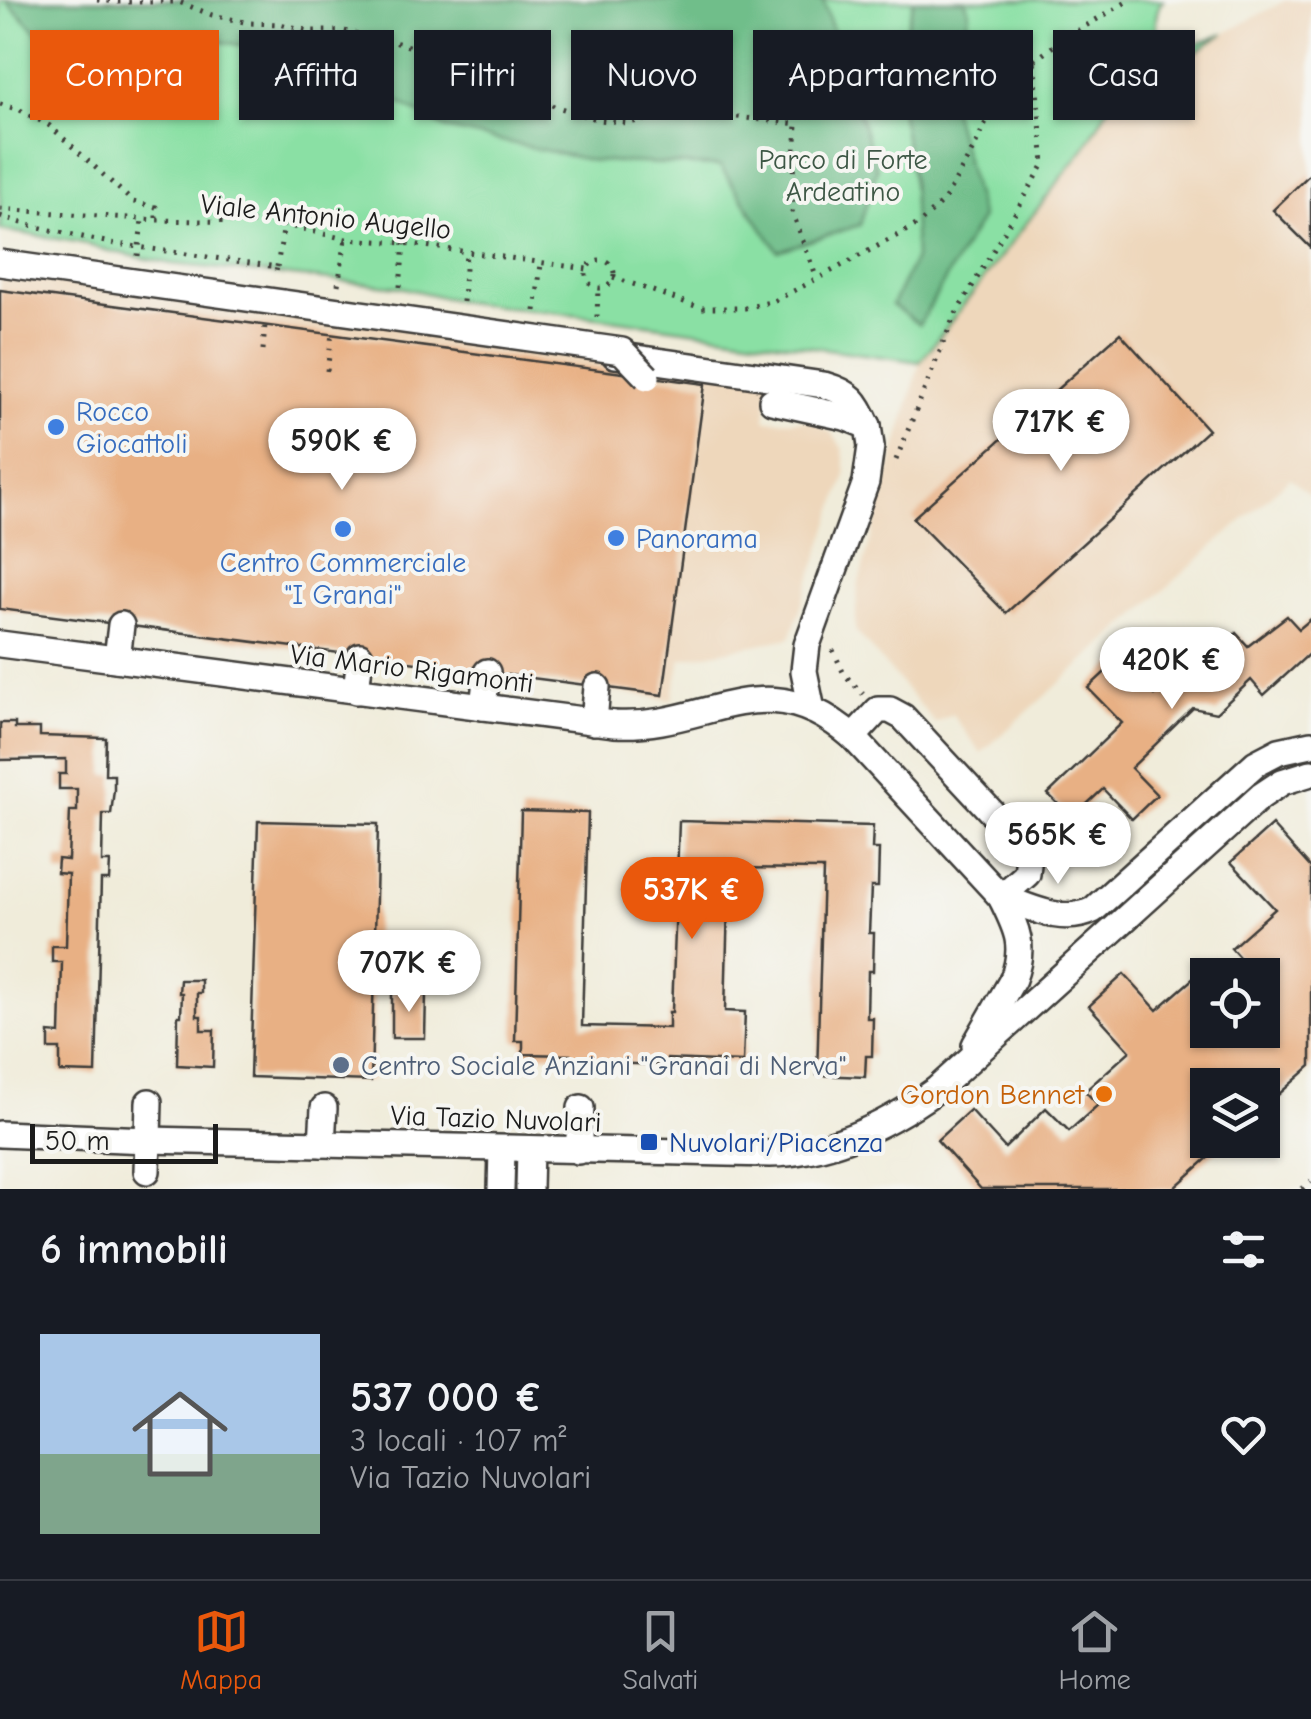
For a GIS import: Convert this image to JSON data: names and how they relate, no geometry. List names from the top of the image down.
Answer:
{
  "streets": {
    "street": ["Via Mario Rigamonti", "Via Tazio Nuvolari"],
    "path": ["Viale Antonio Augello"]
  },
  "crossings": [
    ["Via Mario Rigamonti", "Via Tazio Nuvolari"]
  ],
  "parks": ["Parco di Forte Ardeatino"],
  "places": {
    "other": [
      "Rocco Giocattoli",
      "Centro Commerciale \"I Granai\"",
      "Panorama",
      "Centro Sociale Anziani \"Granai di Nerva\"",
      "Gordon Bennet"
    ],
    "transit": ["Nuvolari/Piacenza"]
  },
  "scale_bar": "50 m",
  "page": {
    "chip": [
      "Compra",
      "Affitta",
      "Filtri",
      "Nuovo",
      "Appartamento",
      "Casa"
    ],
    "price": [
      "717K €",
      "590K €",
      "420K €",
      "565K €",
      "537K €",
      "707K €"
    ],
    "scale": "50 m",
    "heading": "6 immobili",
    "list": [
      {
        "name": "537 000 €",
        "note": "3 locali · 107 m² · Via Tazio Nuvolari"
      }
    ],
    "tabs": ["Mappa", "Salvati", "Home"]
  }
}
